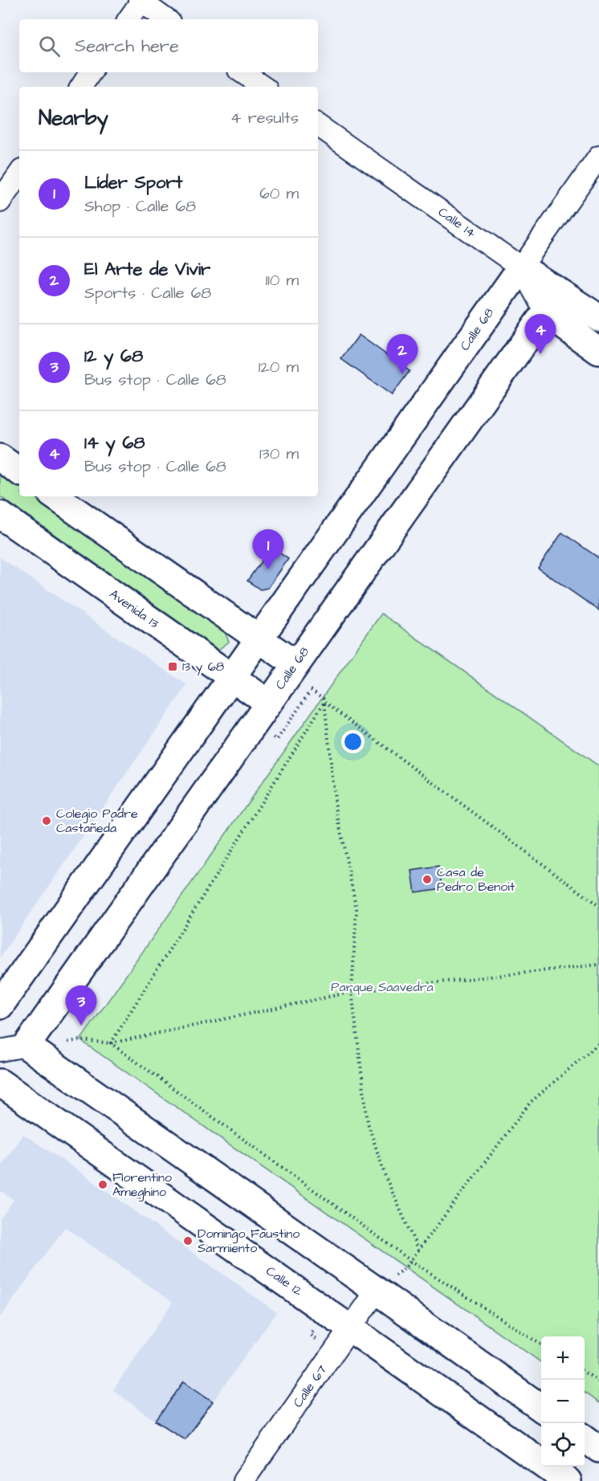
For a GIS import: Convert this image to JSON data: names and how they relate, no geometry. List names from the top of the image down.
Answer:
{
  "streets": {
    "main road": [
      "Calle 14",
      "Calle 68",
      "Avenida 13",
      "Calle 12"
    ],
    "street": ["Calle 67"]
  },
  "crossings": [
    ["Calle 14", "Calle 68"],
    ["Calle 68", "Avenida 13"],
    ["Calle 12", "Calle 67"]
  ],
  "parks": ["Parque Saavedra"],
  "places": {
    "transit": ["13 y 68"],
    "other": [
      "Colegio Padre Castañeda",
      "Casa de Pedro Benoit",
      "Florentino Ameghino",
      "Domingo Faustino Sarmiento"
    ]
  },
  "page": {
    "search": "Search here",
    "heading": ["Nearby", "4 results"],
    "list": [
      {
        "mark": "1",
        "name": "Líder Sport",
        "note": "Shop · Calle 68",
        "value": "60 m"
      },
      {
        "mark": "2",
        "name": "El Arte de Vivir",
        "note": "Sports · Calle 68",
        "value": "110 m"
      },
      {
        "mark": "3",
        "name": "12 y 68",
        "note": "Bus stop · Calle 68",
        "value": "120 m"
      },
      {
        "mark": "4",
        "name": "14 y 68",
        "note": "Bus stop · Calle 68",
        "value": "130 m"
      }
    ],
    "pins": [
      "4",
      "2",
      "1",
      "3"
    ],
    "map_buttons": ["+", "−"]
  }
}
